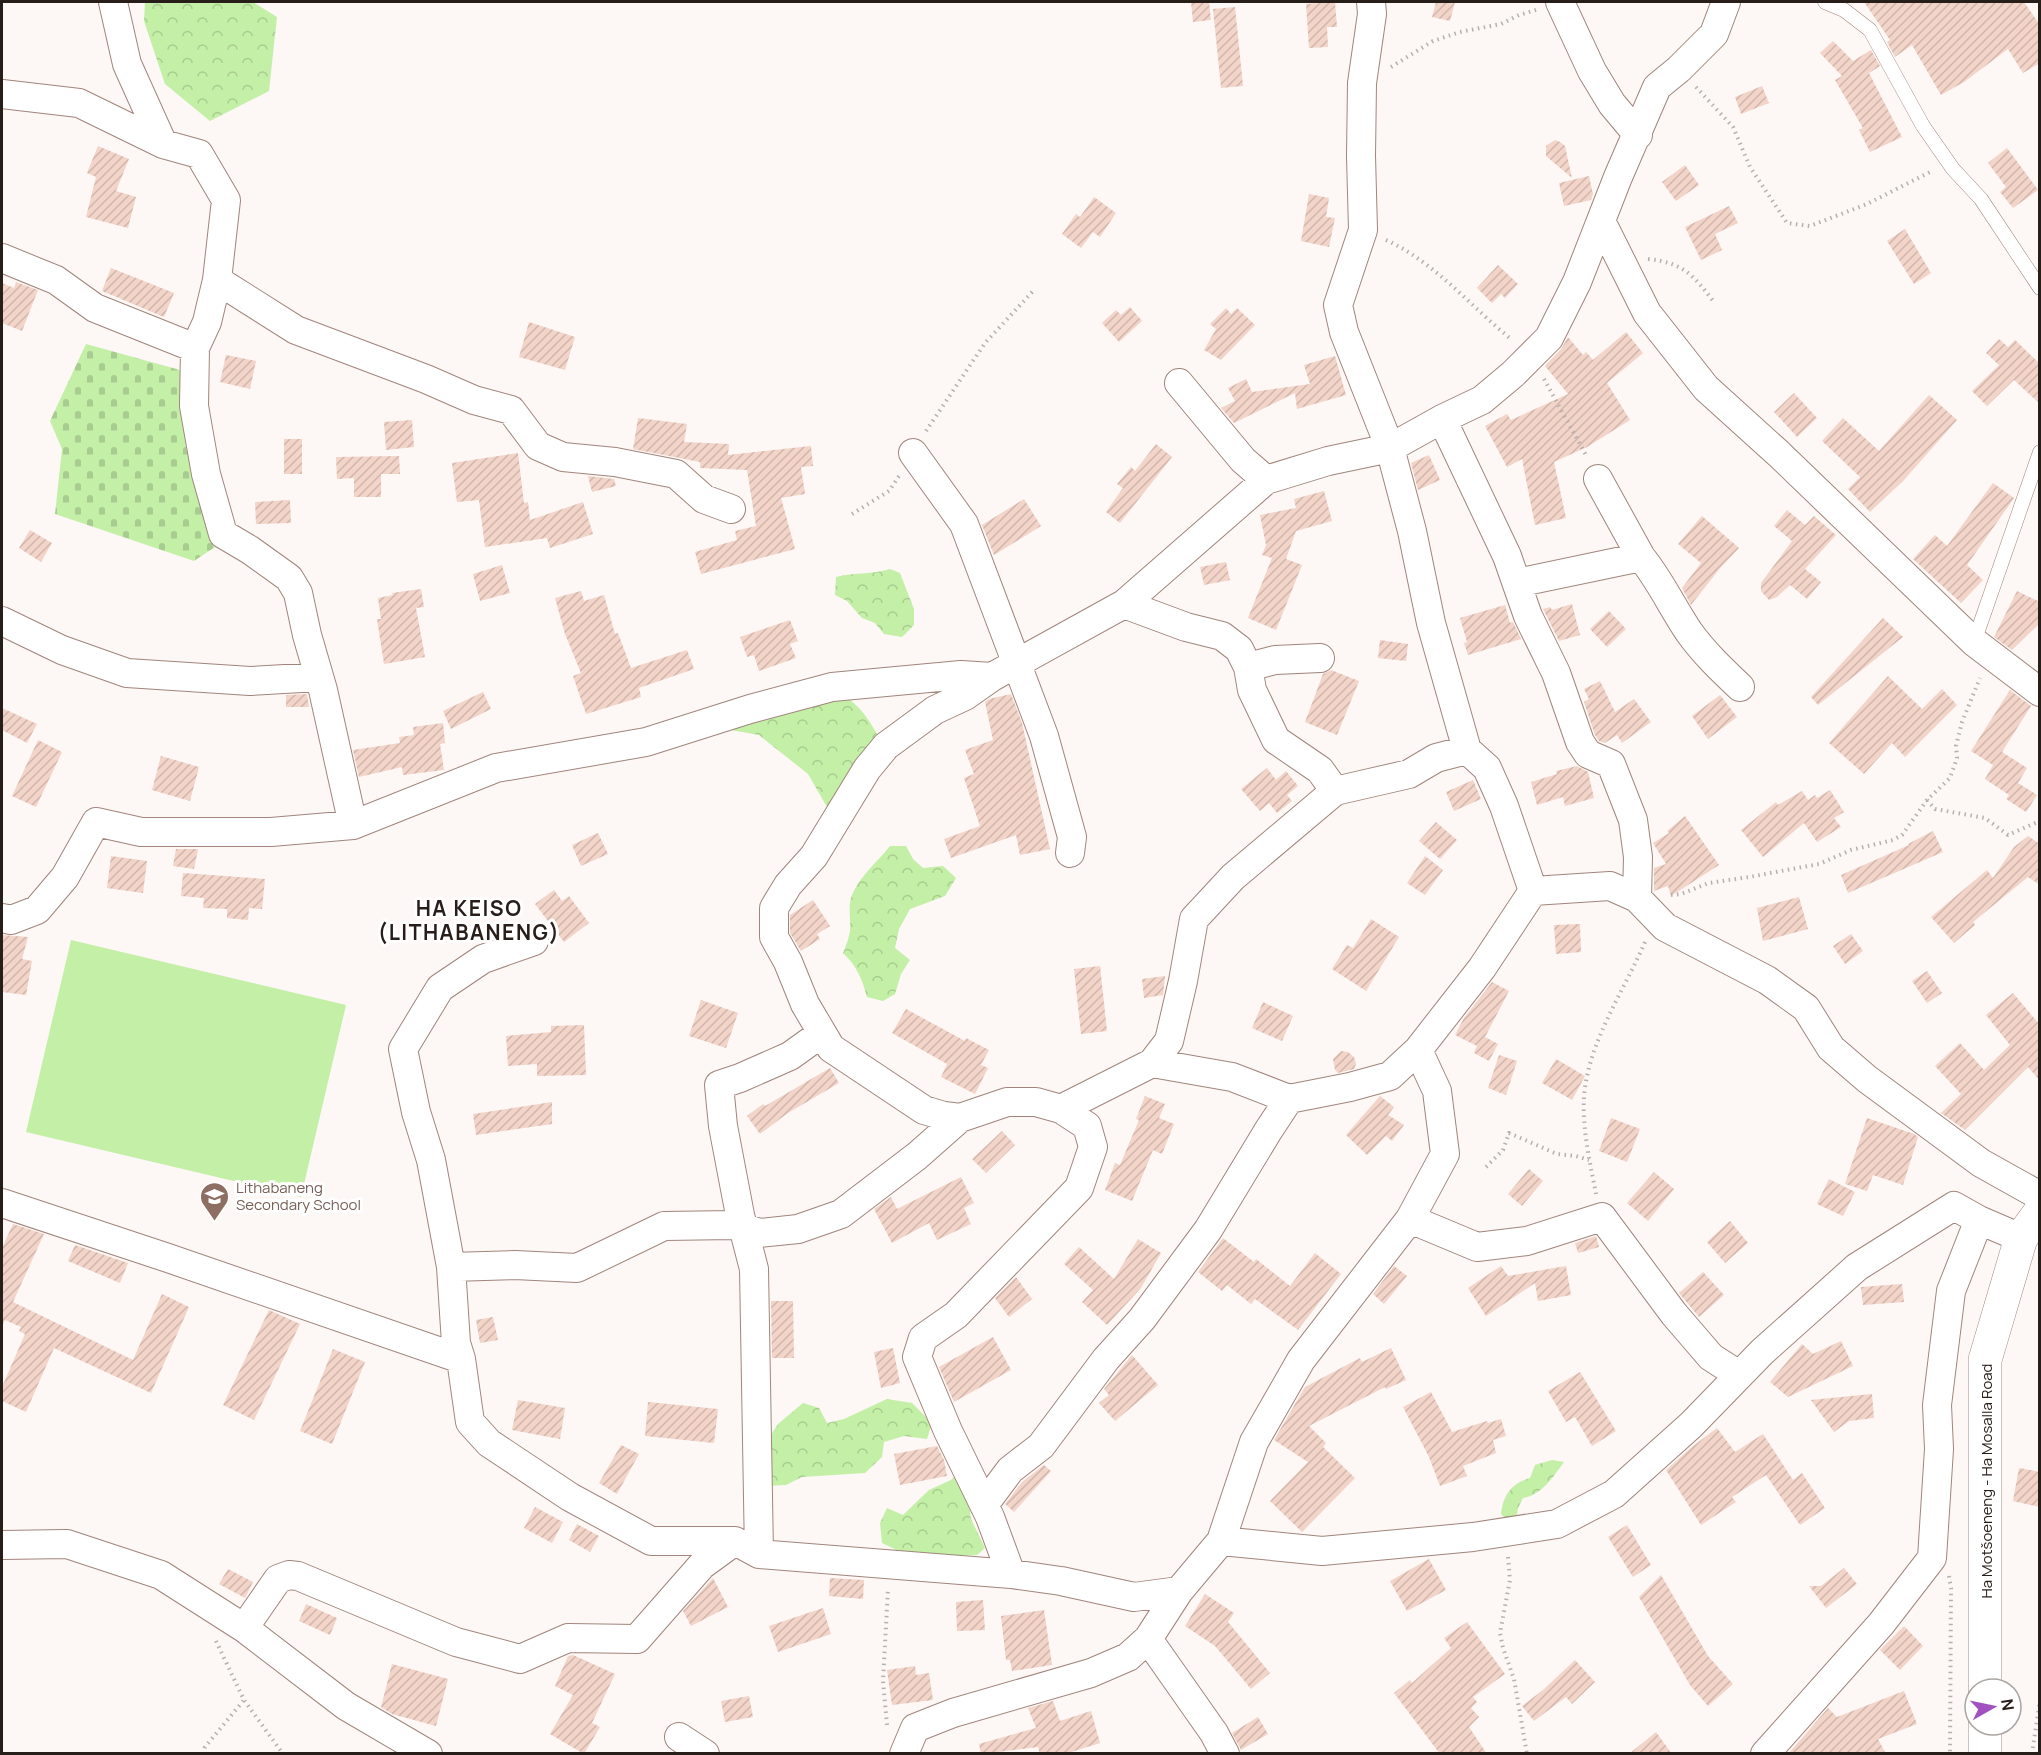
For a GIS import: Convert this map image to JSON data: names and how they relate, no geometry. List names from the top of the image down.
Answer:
{
  "streets": {
    "main road": ["Ha Motšoeneng - Ha Mosalla Road"]
  },
  "districts": ["HA KEISO (LITHABANENG)"],
  "places": {
    "school or university": ["Lithabaneng Secondary School"]
  },
  "north": "right"
}
